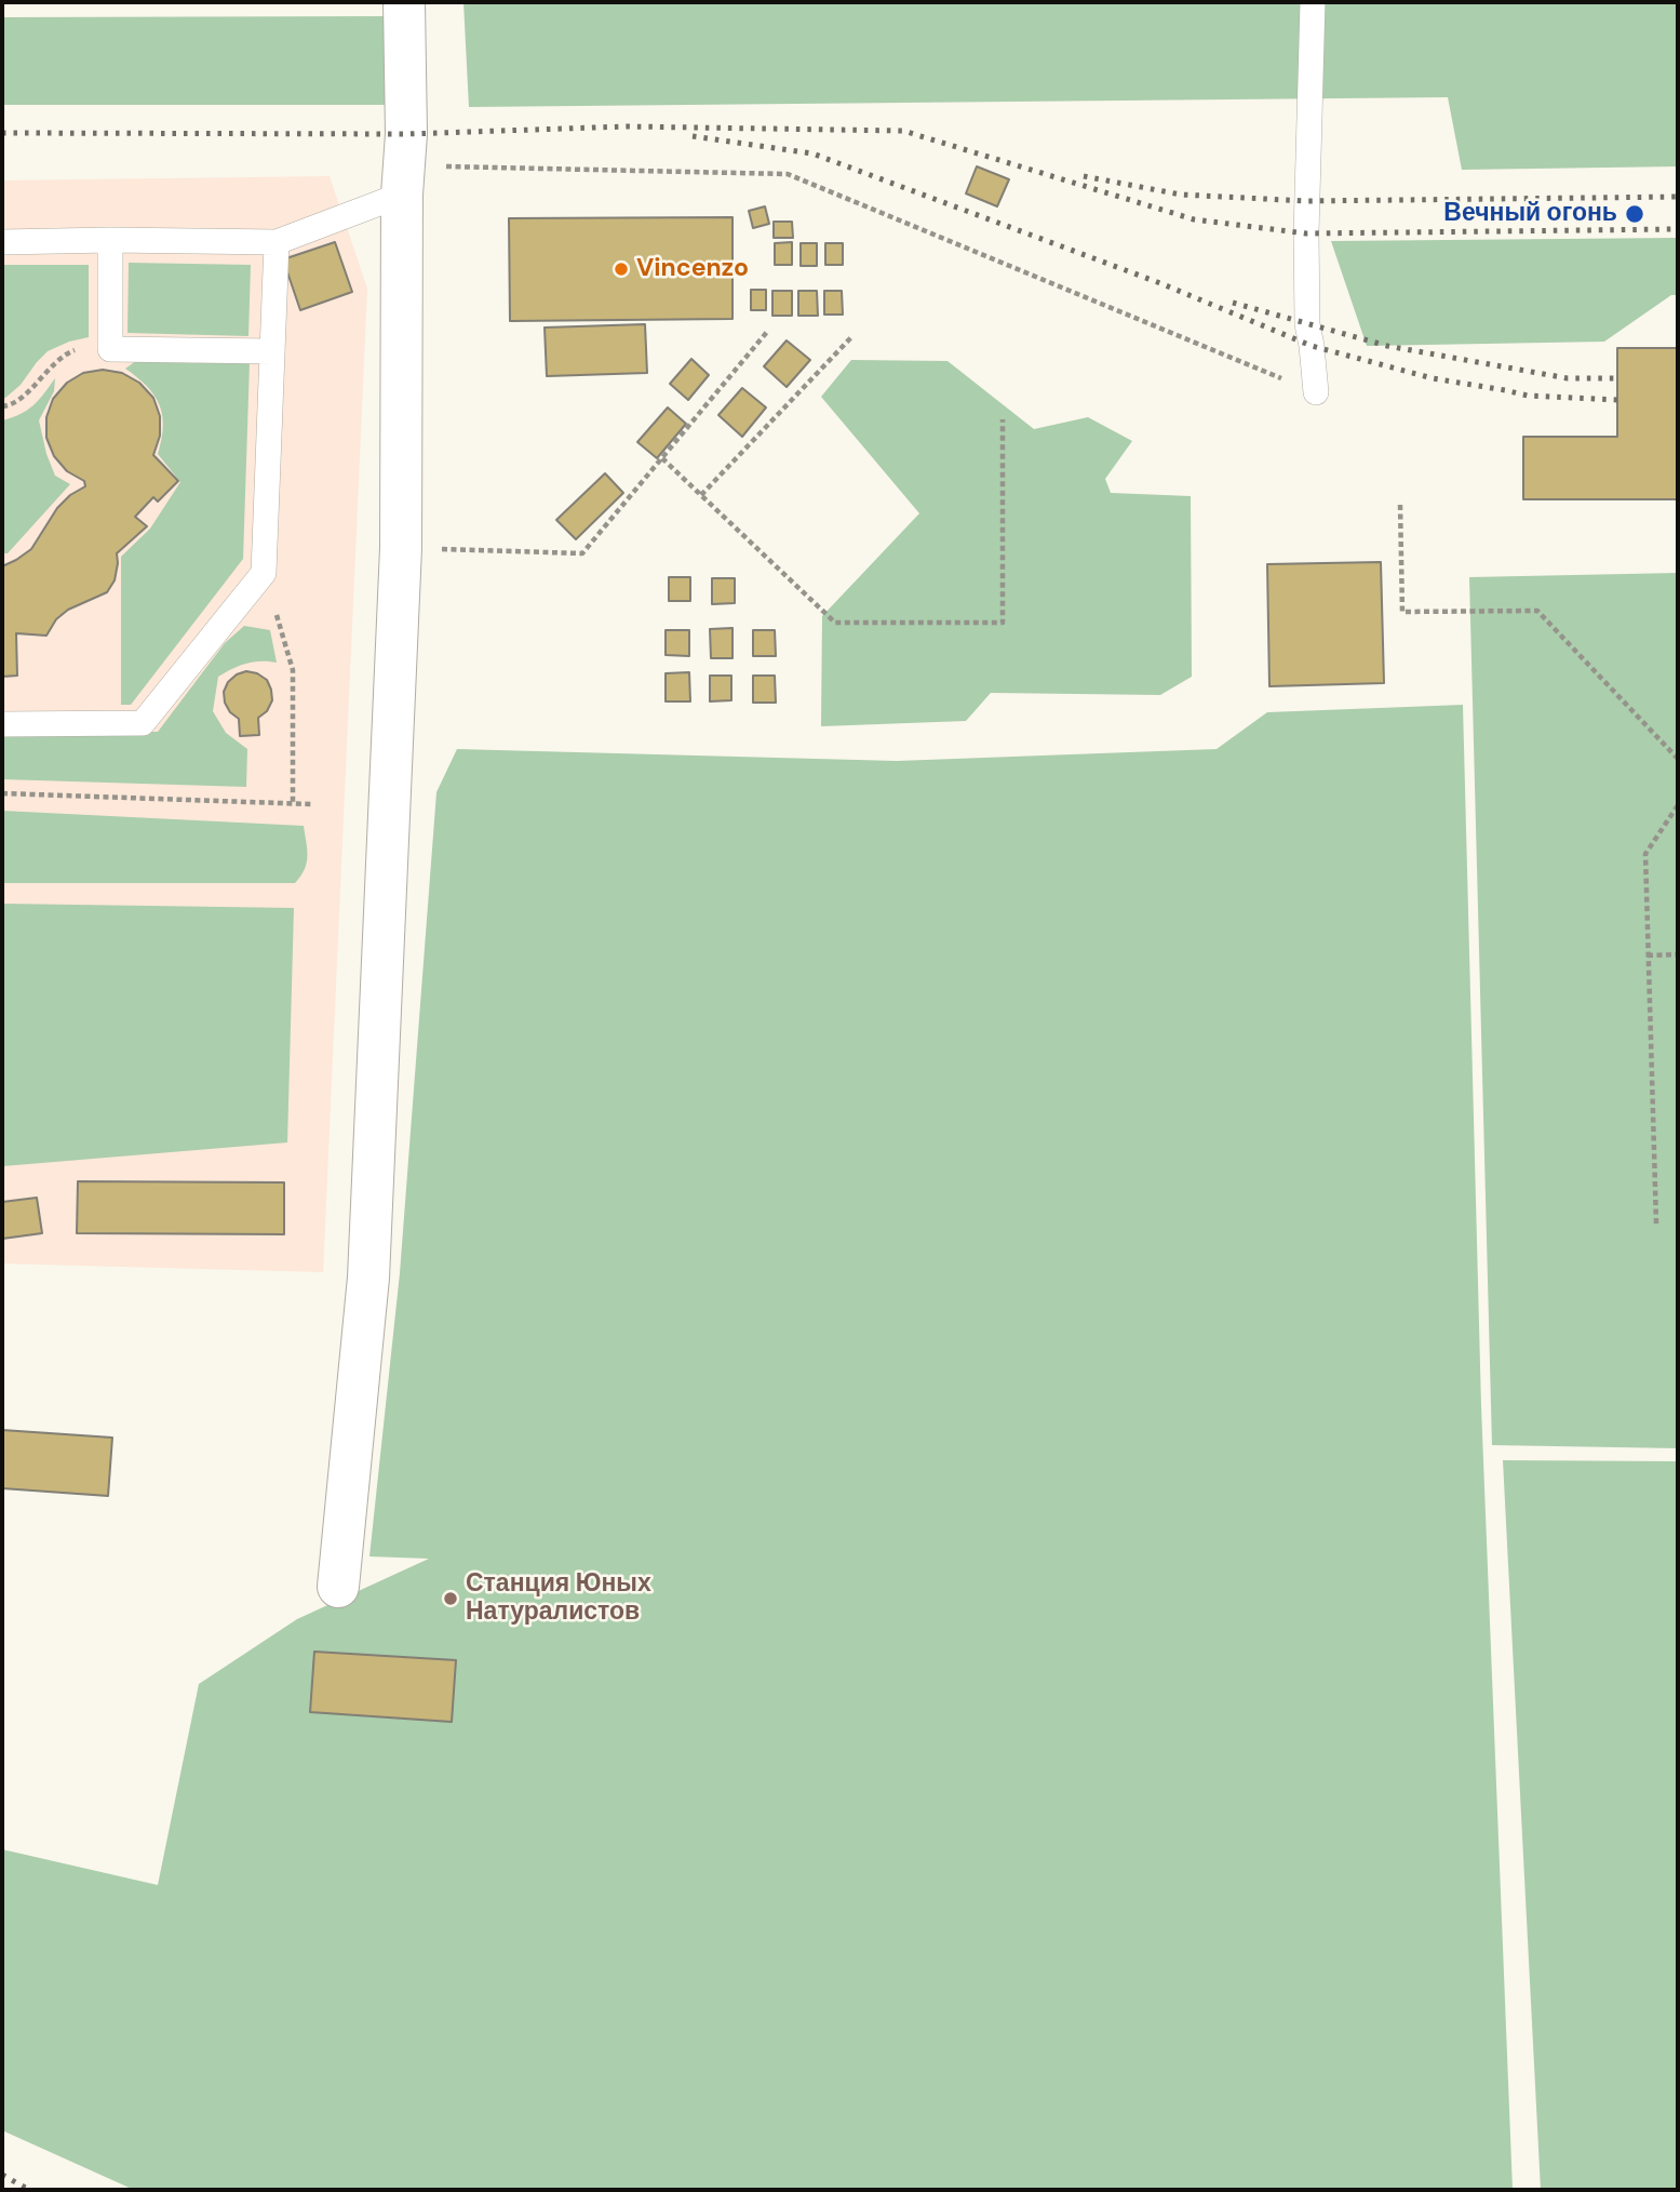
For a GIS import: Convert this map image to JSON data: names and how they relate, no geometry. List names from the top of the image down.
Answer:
{
  "places": ["Вечный огонь", "Vincenzo", "Станция Юных Натуралистов"]
}
